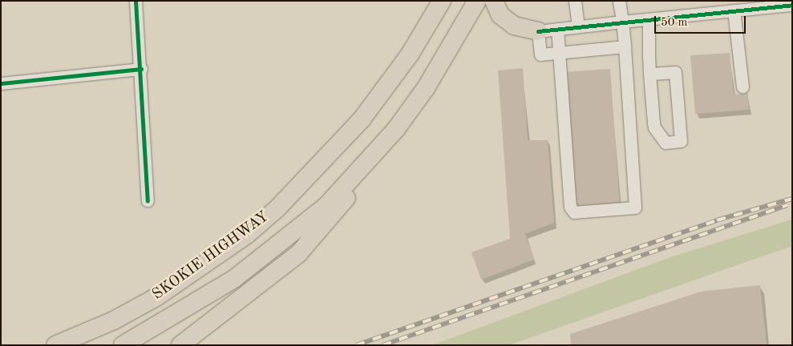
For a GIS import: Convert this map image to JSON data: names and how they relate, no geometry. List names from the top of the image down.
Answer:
{
  "streets": {
    "highway": ["SKOKIE HIGHWAY"]
  },
  "scale_bar": "50 m"
}
